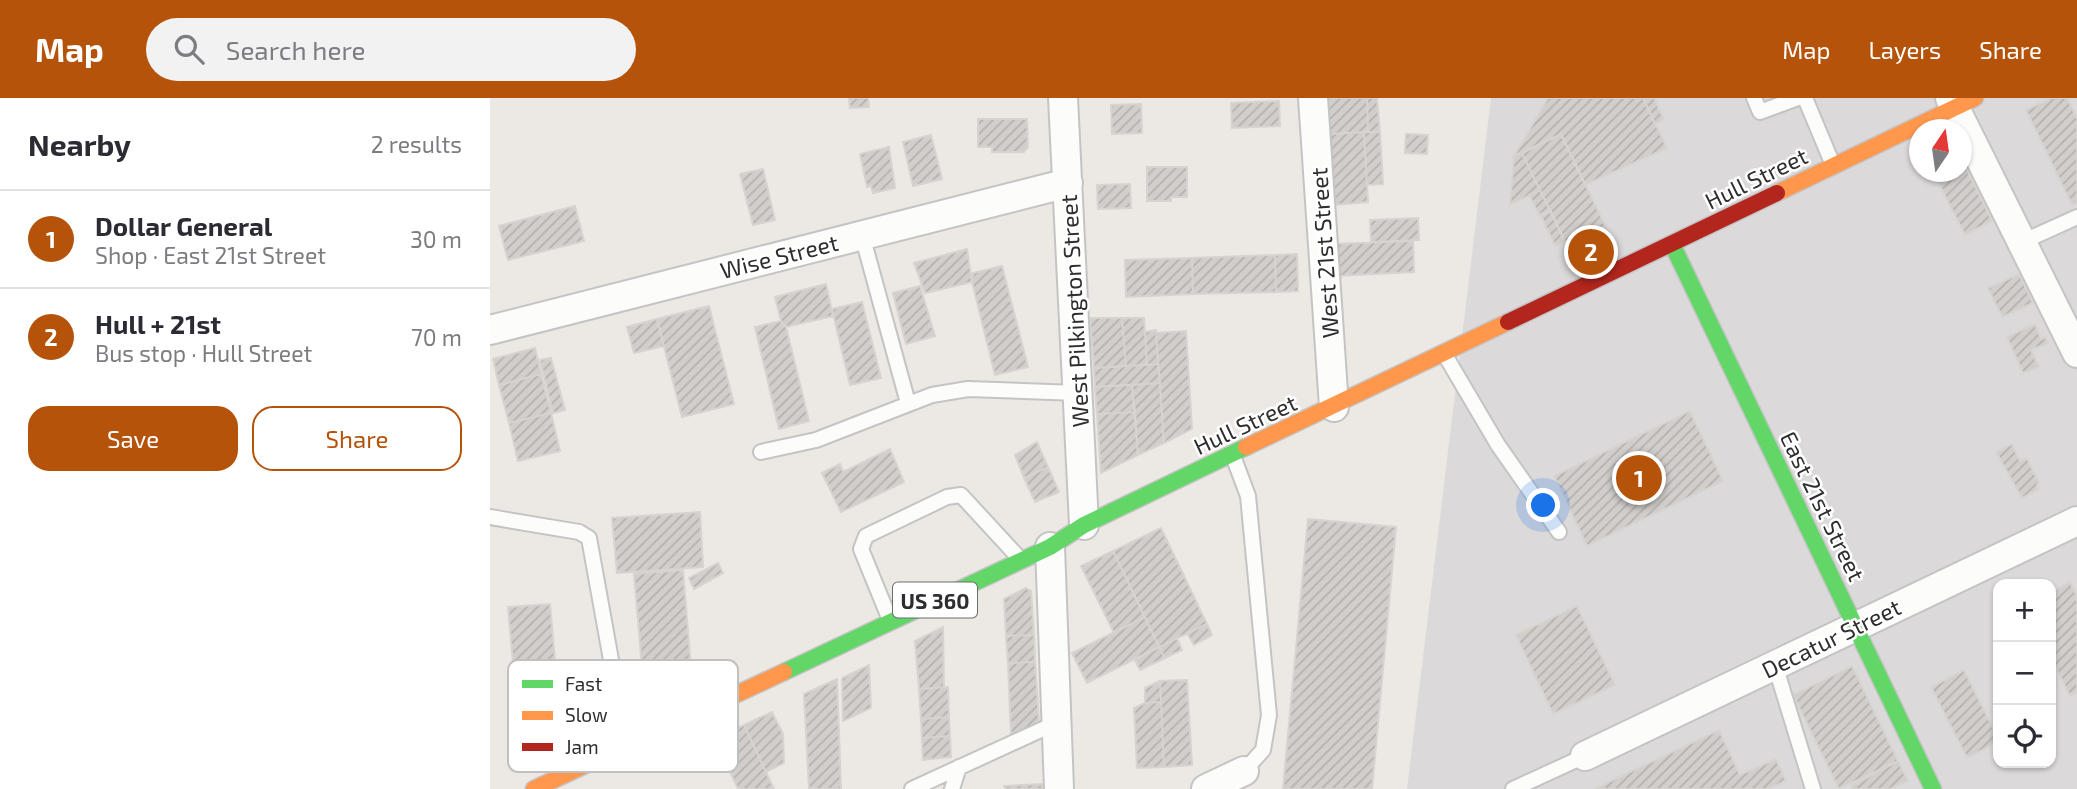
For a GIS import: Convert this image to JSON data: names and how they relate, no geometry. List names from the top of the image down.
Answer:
{
  "streets": {
    "main road": ["Hull Street", "East 21st Street", "US 360"],
    "street": [
      "West 21st Street",
      "Wise Street",
      "West Pilkington Street",
      "Decatur Street"
    ]
  },
  "crossings": [
    ["Hull Street", "West 21st Street"],
    ["Hull Street", "West Pilkington Street"],
    ["Hull Street", "East 21st Street"],
    ["Wise Street", "West Pilkington Street"],
    ["East 21st Street", "Decatur Street"]
  ],
  "legend": ["Fast", "Slow", "Jam"],
  "north": "top",
  "page": {
    "header": "Map",
    "search": "Search here",
    "nav": ["Map", "Layers", "Share"],
    "heading": ["Nearby", "2 results"],
    "list": [
      {
        "mark": "1",
        "name": "Dollar General",
        "note": "Shop · East 21st Street",
        "value": "30 m"
      },
      {
        "mark": "2",
        "name": "Hull + 21st",
        "note": "Bus stop · Hull Street",
        "value": "70 m"
      }
    ],
    "pins": ["2", "1"],
    "buttons": ["Save", "Share"],
    "map_buttons": ["+", "−"]
  }
}
